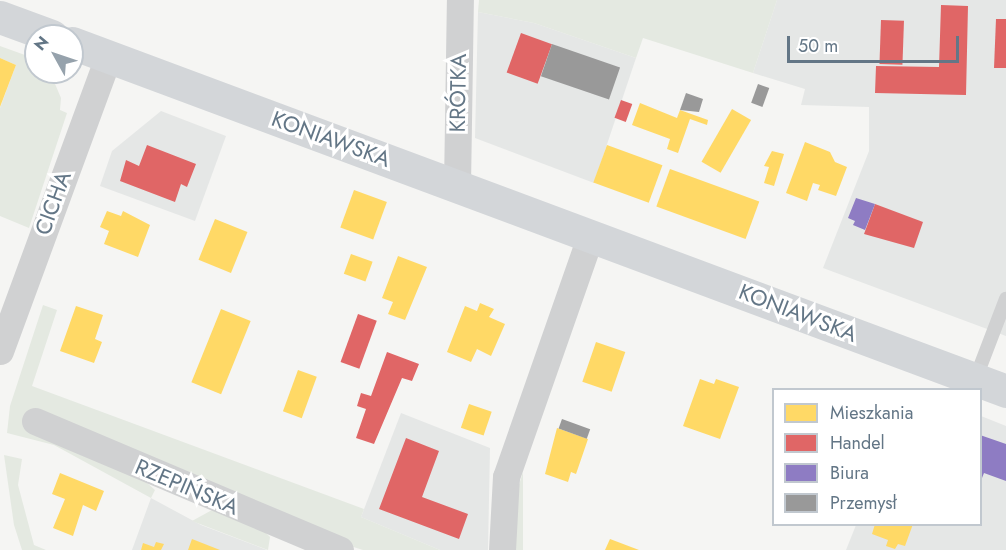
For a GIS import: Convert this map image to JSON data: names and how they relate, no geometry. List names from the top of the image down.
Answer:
{
  "streets": {
    "main road": ["KONIAWSKA"],
    "street": ["KRÓTKA", "CICHA", "RZEPIŃSKA"]
  },
  "crossings": [
    ["KRÓTKA", "KONIAWSKA"],
    ["KONIAWSKA", "CICHA"]
  ],
  "legend": [
    "Mieszkania",
    "Handel",
    "Biura",
    "Przemysł"
  ],
  "scale_bar": "50 m",
  "north": "top left"
}
